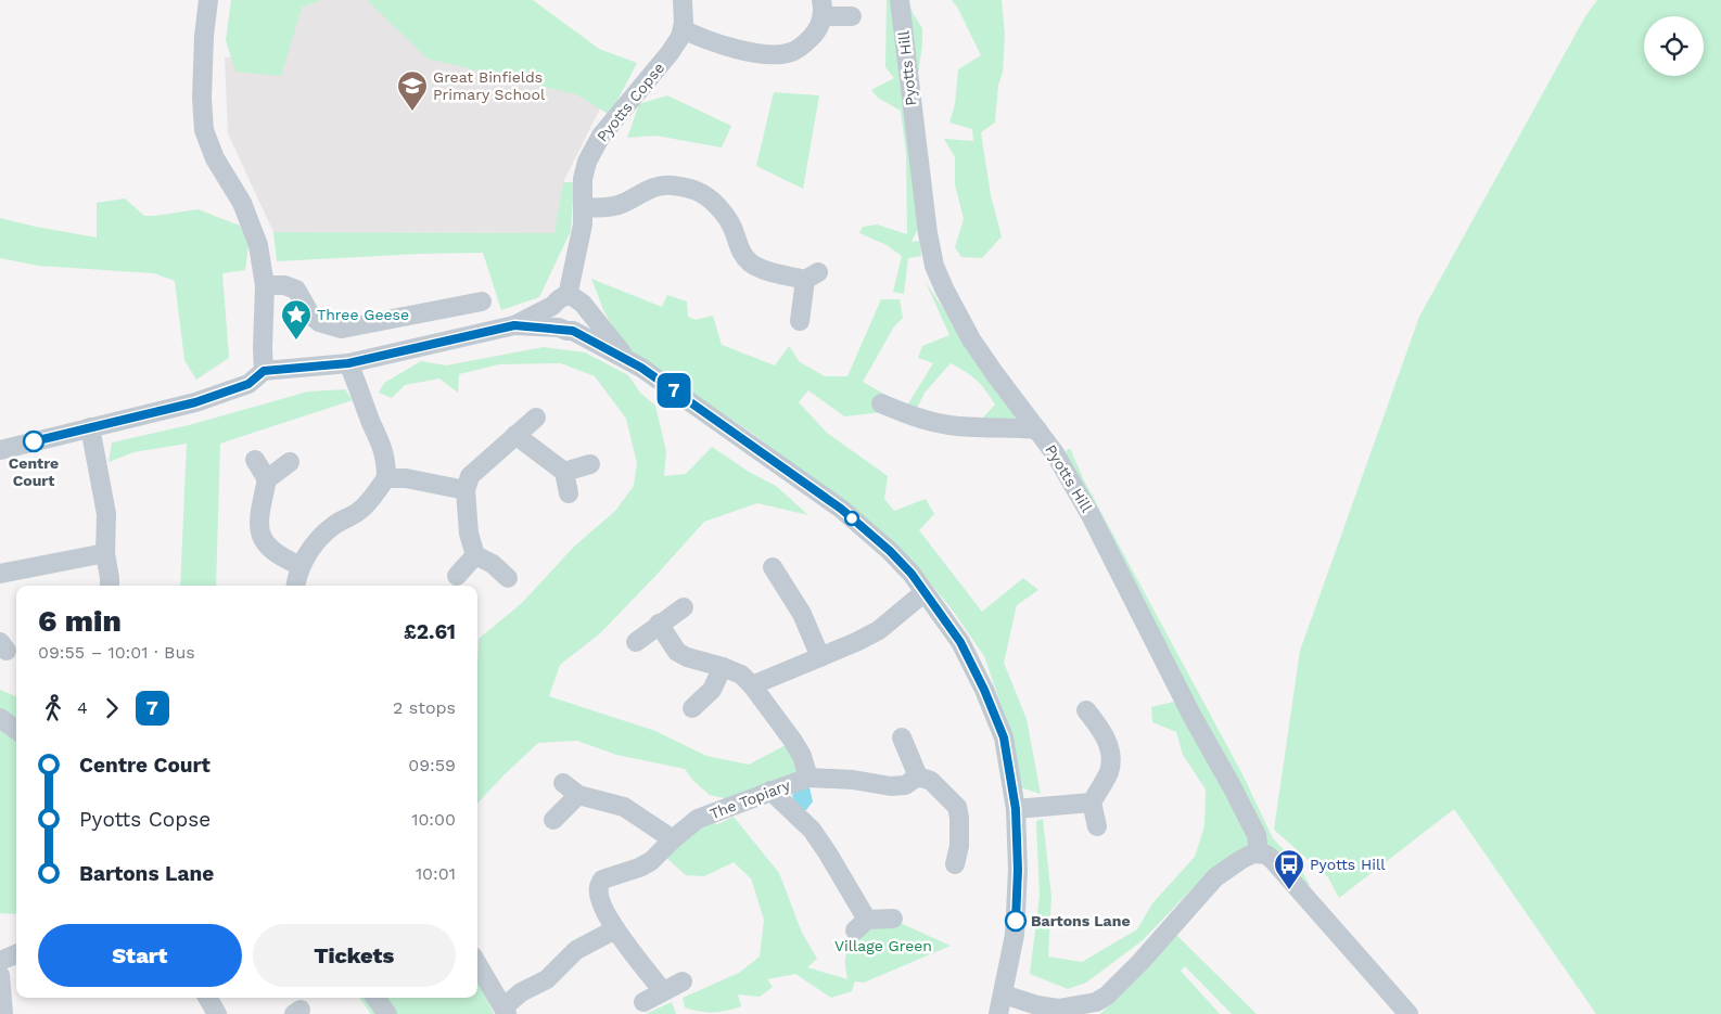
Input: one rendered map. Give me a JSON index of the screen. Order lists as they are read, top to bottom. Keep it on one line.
{"streets":{"street":["Pyotts Hill","Pyotts Copse","The Topiary"]},"parks":["Village Green"],"places":{"school or university":["Great Binfields Primary School"],"place":["Three Geese"],"other":["Centre Court","Bartons Lane"],"bus stop":["Pyotts Hill"]},"lines":["bus line 7"],"page":{"on_map":"7","heading":["6 min","09:55 – 10:01 · Bus","£2.61"],"legs":["4","7","2 stops"],"list":[{"name":"Centre Court","value":"09:59"},{"name":"Pyotts Copse","value":"10:00"},{"name":"Bartons Lane","value":"10:01"}],"buttons":["Start","Tickets"]}}
